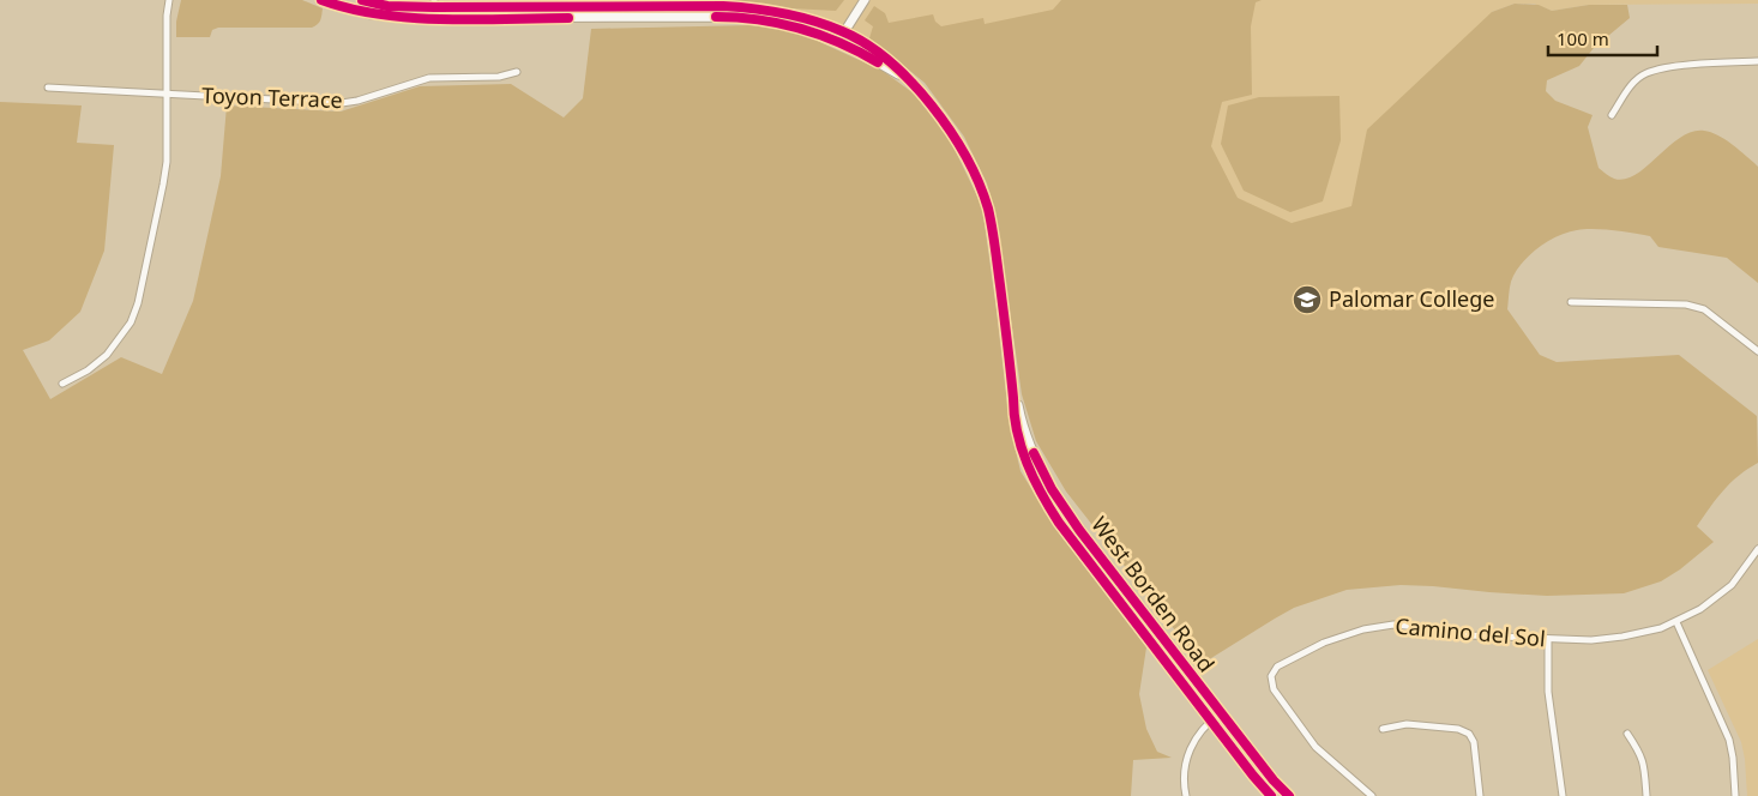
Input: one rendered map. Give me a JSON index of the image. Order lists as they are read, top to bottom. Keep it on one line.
{"streets":{"main road":["West Borden Road"],"street":["Toyon Terrace","Camino del Sol"]},"places":{"school or university":["Palomar College"]},"scale_bar":"100 m"}
